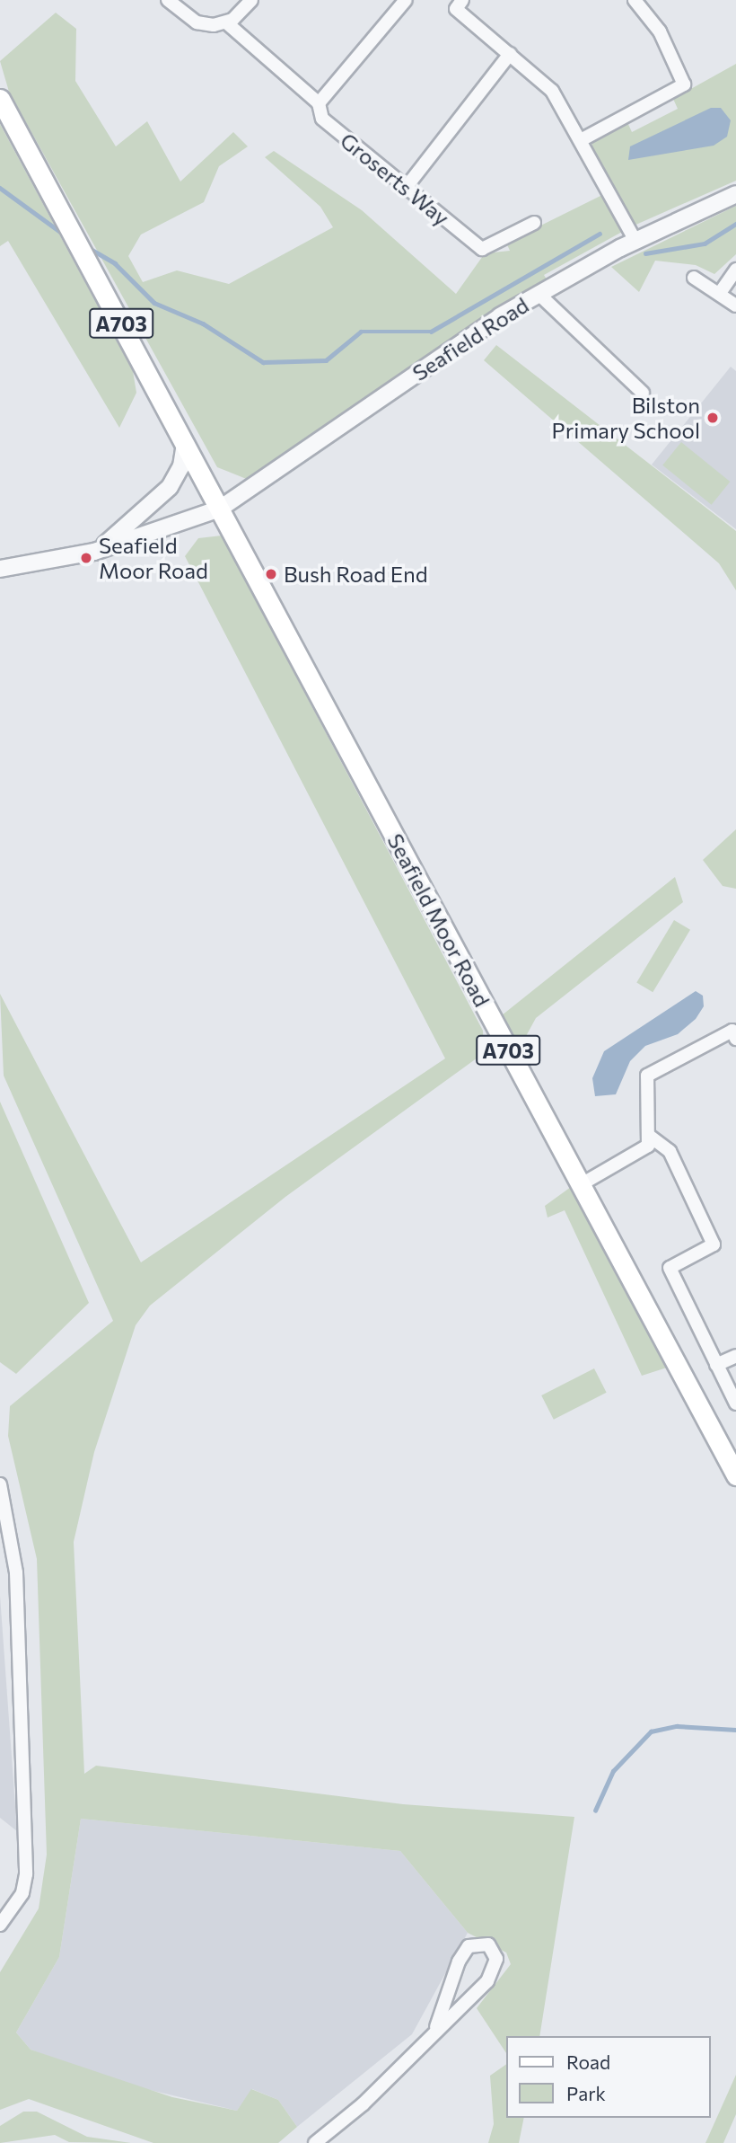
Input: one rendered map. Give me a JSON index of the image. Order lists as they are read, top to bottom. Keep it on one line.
{"streets":{"main road":["A703","Seafield Moor Road"],"street":["Groserts Way","Seafield Road"]},"crossings":[["Seafield Road","Seafield Moor Road"]],"places":["Bilston Primary School","Seafield Moor Road","Bush Road End"],"legend":["Road","Park"]}
